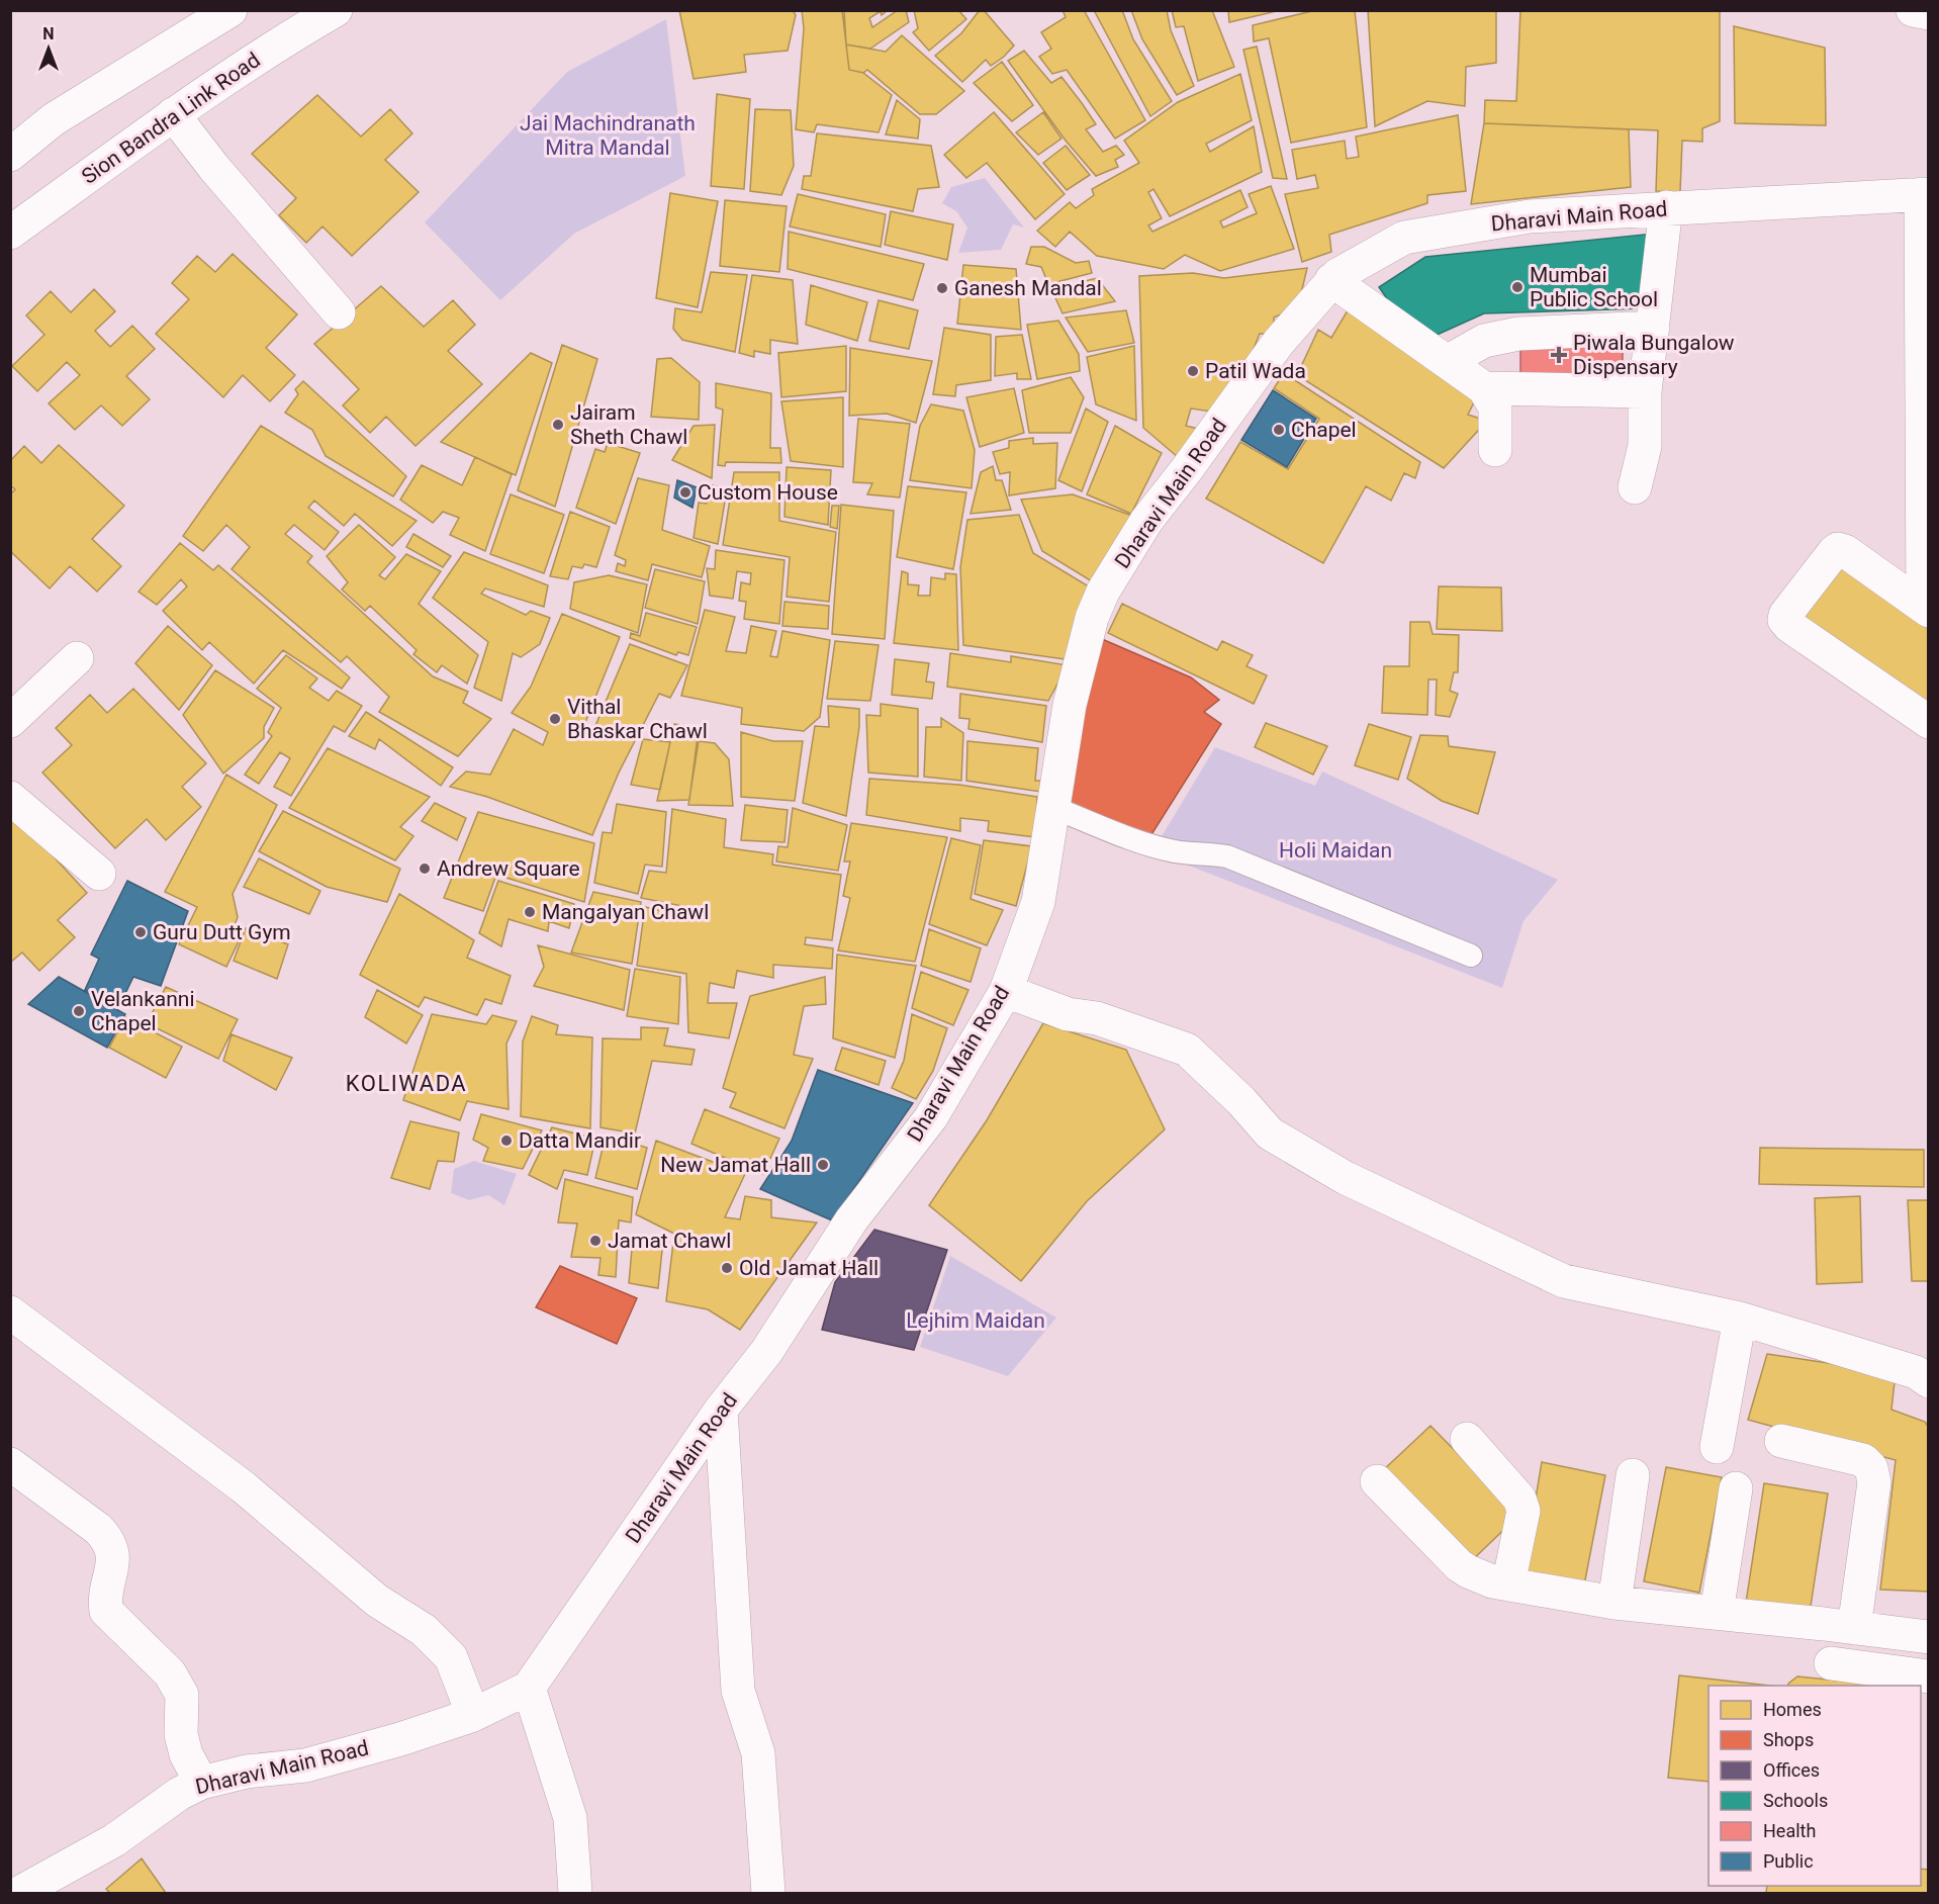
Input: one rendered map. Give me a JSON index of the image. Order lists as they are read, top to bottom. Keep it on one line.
{"streets":{"street":["Sion Bandra Link Road","Dharavi Main Road"]},"districts":["KOLIWADA"],"parks":["Jai Machindranath Mitra Mandal","Holi Maidan","Lejhim Maidan"],"places":{"other":["Mumbai Public School","Ganesh Mandal","Patil Wada","Jairam Sheth Chawl","Chapel","Custom House","Vithal Bhaskar Chawl","Andrew Square","Mangalyan Chawl","Guru Dutt Gym","Velankanni Chapel","Datta Mandir","New Jamat Hall","Jamat Chawl","Old Jamat Hall"],"health":["Piwala Bungalow Dispensary"]},"legend":["Homes","Shops","Offices","Schools","Health","Public"],"north":"top"}
